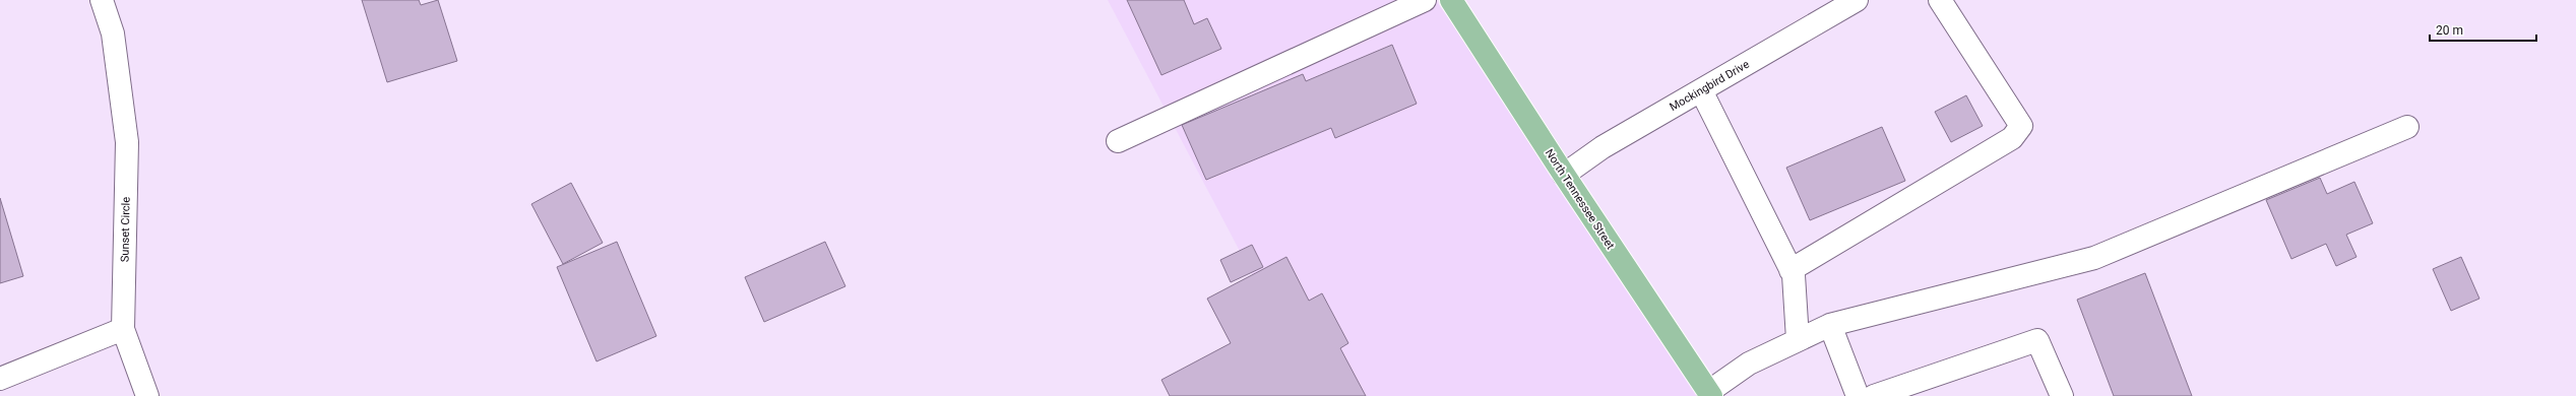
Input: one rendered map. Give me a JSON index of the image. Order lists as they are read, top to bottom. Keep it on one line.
{"streets":{"main road":["North Tennessee Street"],"street":["Mockingbird Drive","Sunset Circle"]},"crossings":[["Mockingbird Drive","North Tennessee Street"]],"scale_bar":"20 m"}
